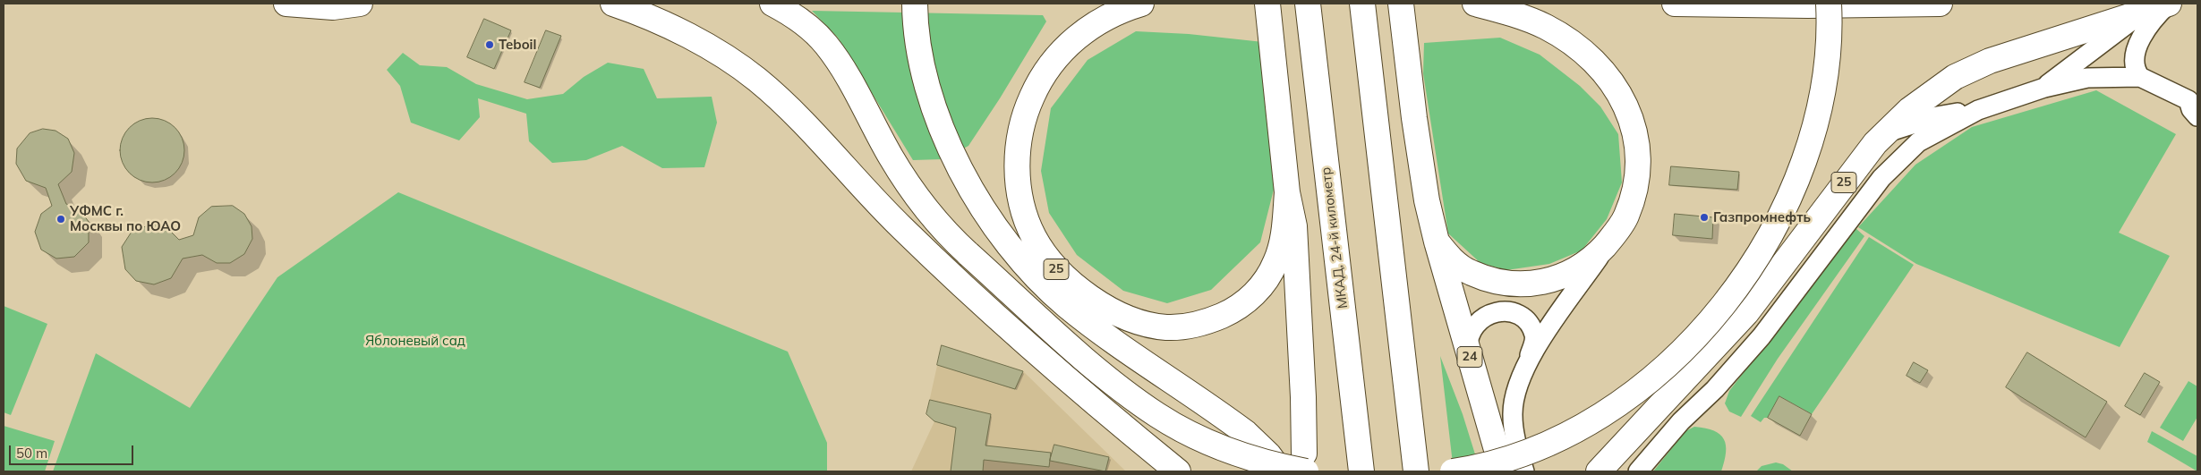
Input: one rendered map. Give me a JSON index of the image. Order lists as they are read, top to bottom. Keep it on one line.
{"streets":{"main road":["25","МКАД, 24-й километр","24"]},"parks":["Яблоневый сад"],"places":["Teboil","Газпромнефть","УФМС г. Москвы по ЮАО"],"scale_bar":"50 m"}
